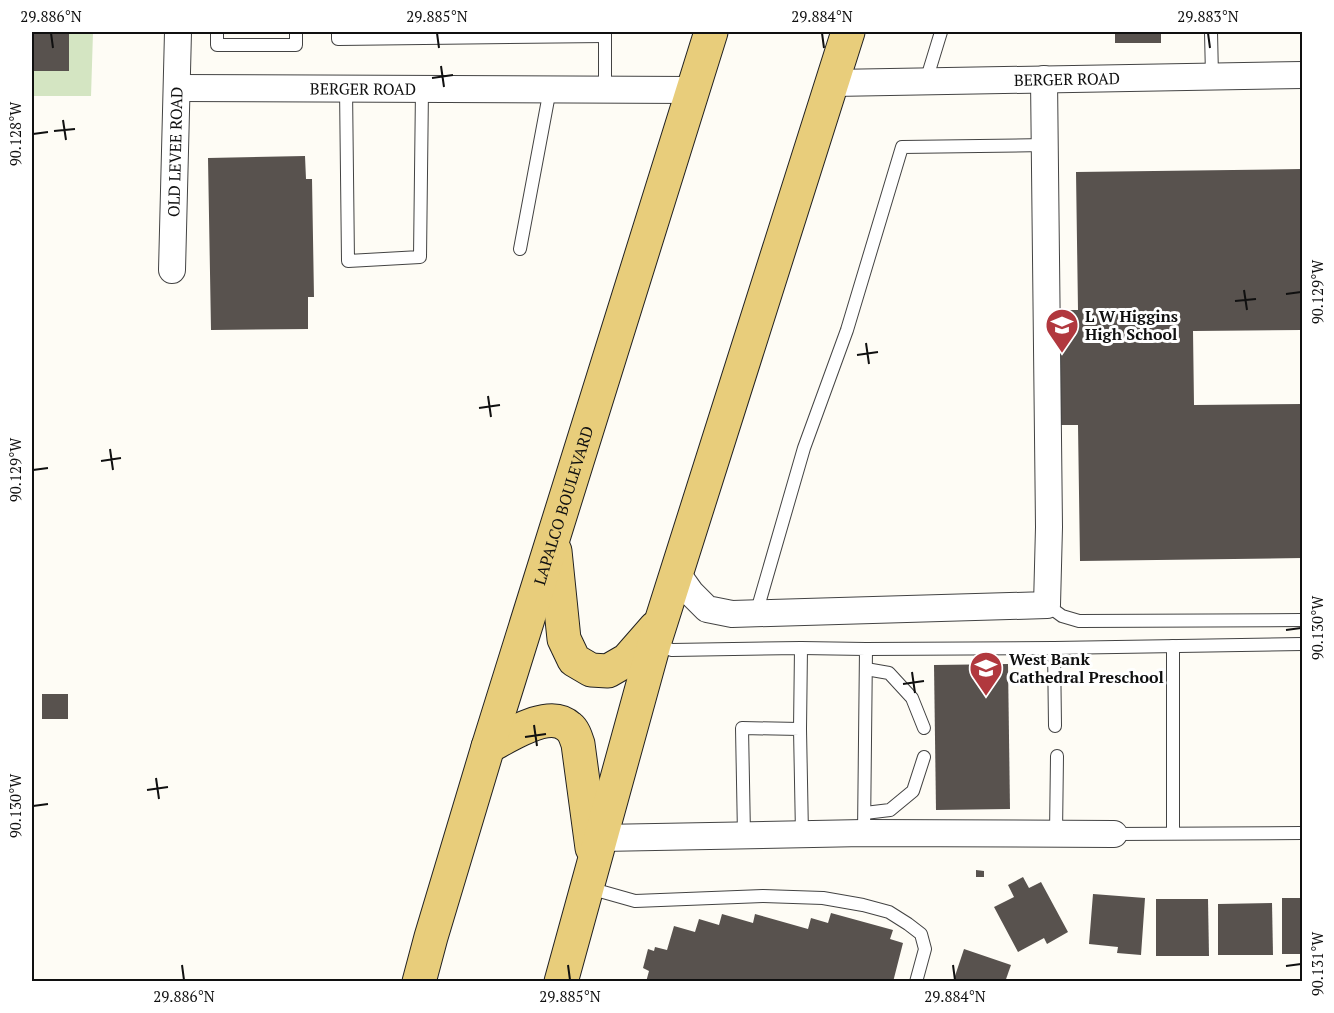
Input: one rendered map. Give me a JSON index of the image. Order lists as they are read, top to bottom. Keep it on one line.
{"streets":{"main road":["LAPALCO BOULEVARD"],"street":["BERGER ROAD","OLD LEVEE ROAD"]},"crossings":[["BERGER ROAD","OLD LEVEE ROAD"],["BERGER ROAD","LAPALCO BOULEVARD"]],"places":{"school or university":["L W Higgins High School","West Bank Cathedral Preschool"]},"coordinates":["29.886°N","29.885°N","29.884°N","29.883°N","90.128°W","90.129°W","90.130°W","90.131°W"]}
